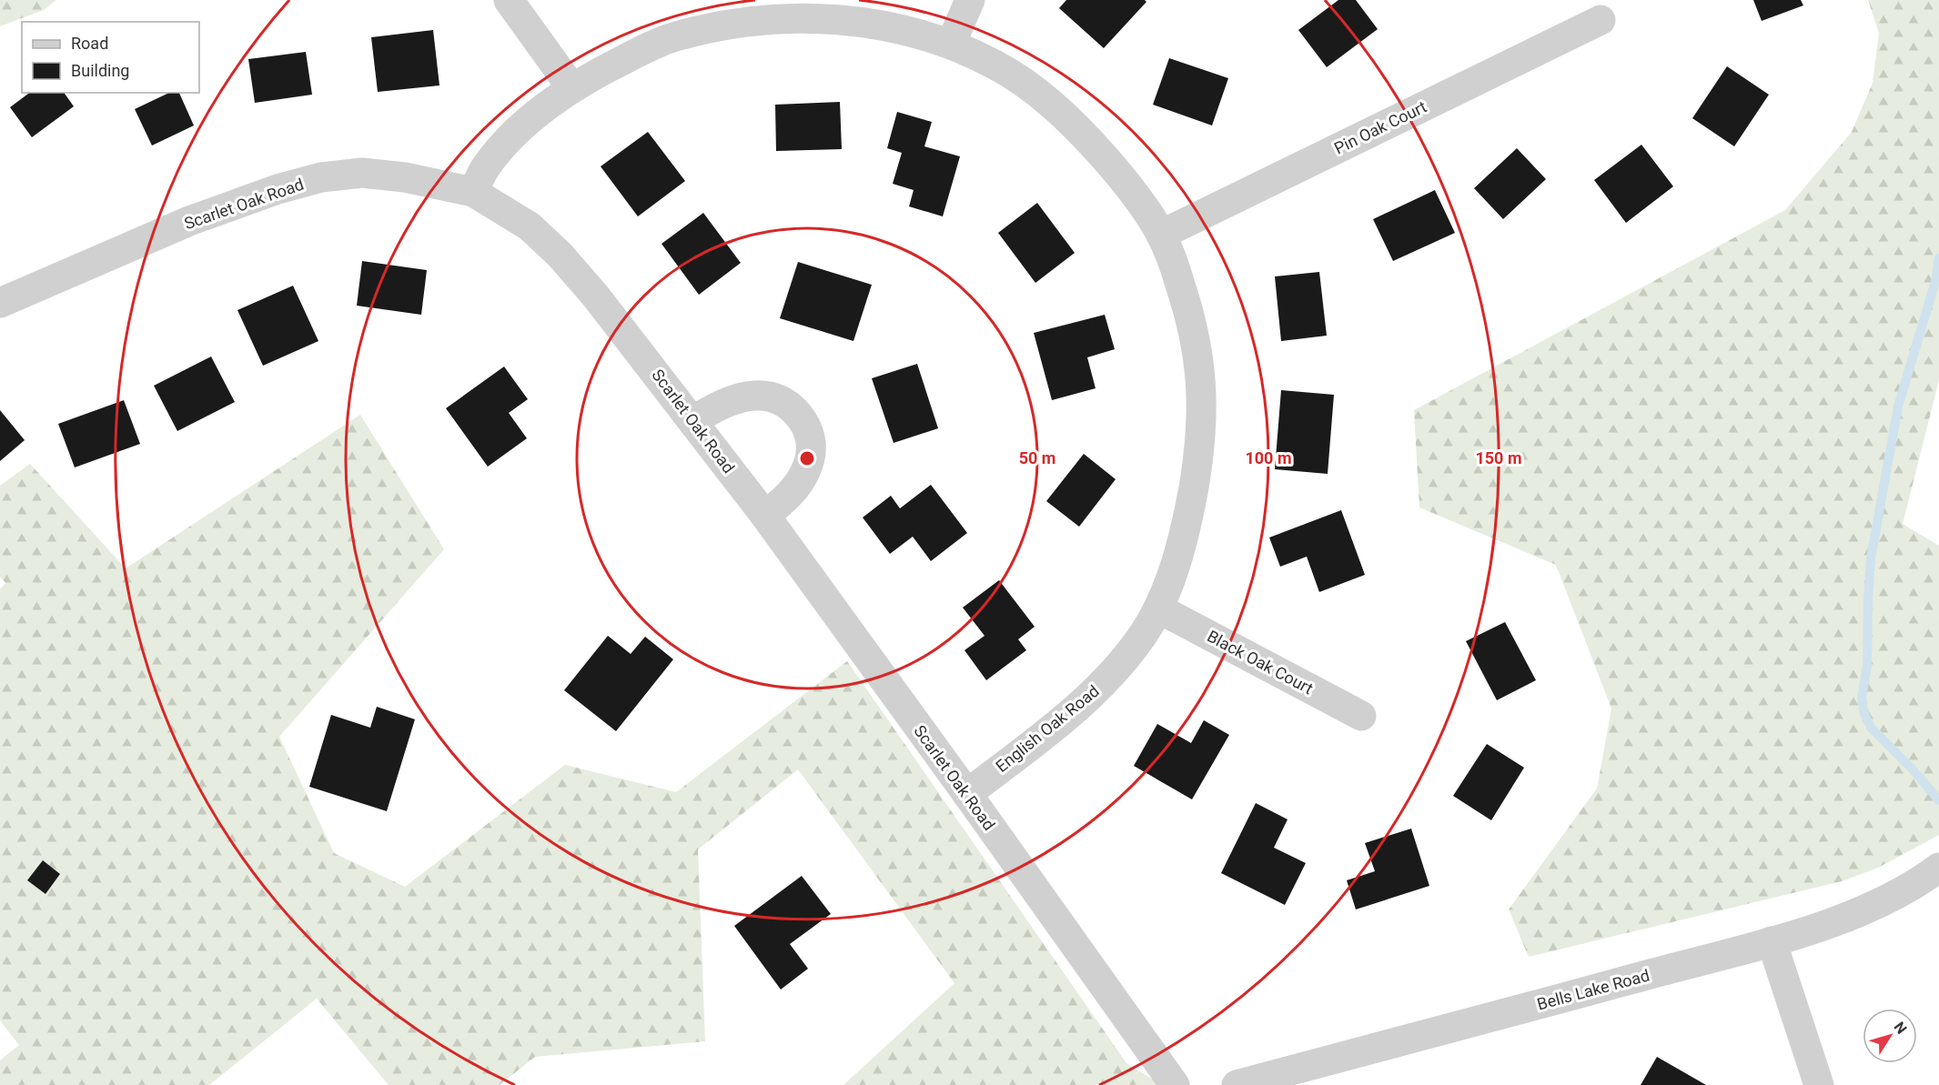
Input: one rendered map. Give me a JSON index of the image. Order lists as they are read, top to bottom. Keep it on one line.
{"streets":{"street":["Pin Oak Court","Scarlet Oak Road","Black Oak Court","English Oak Road","Bells Lake Road"]},"crossings":[["Pin Oak Court","English Oak Road"],["Scarlet Oak Road","English Oak Road"],["Black Oak Court","English Oak Road"]],"legend":["Road","Building"],"north":"top right","rings":["50 m","100 m","150 m"]}
